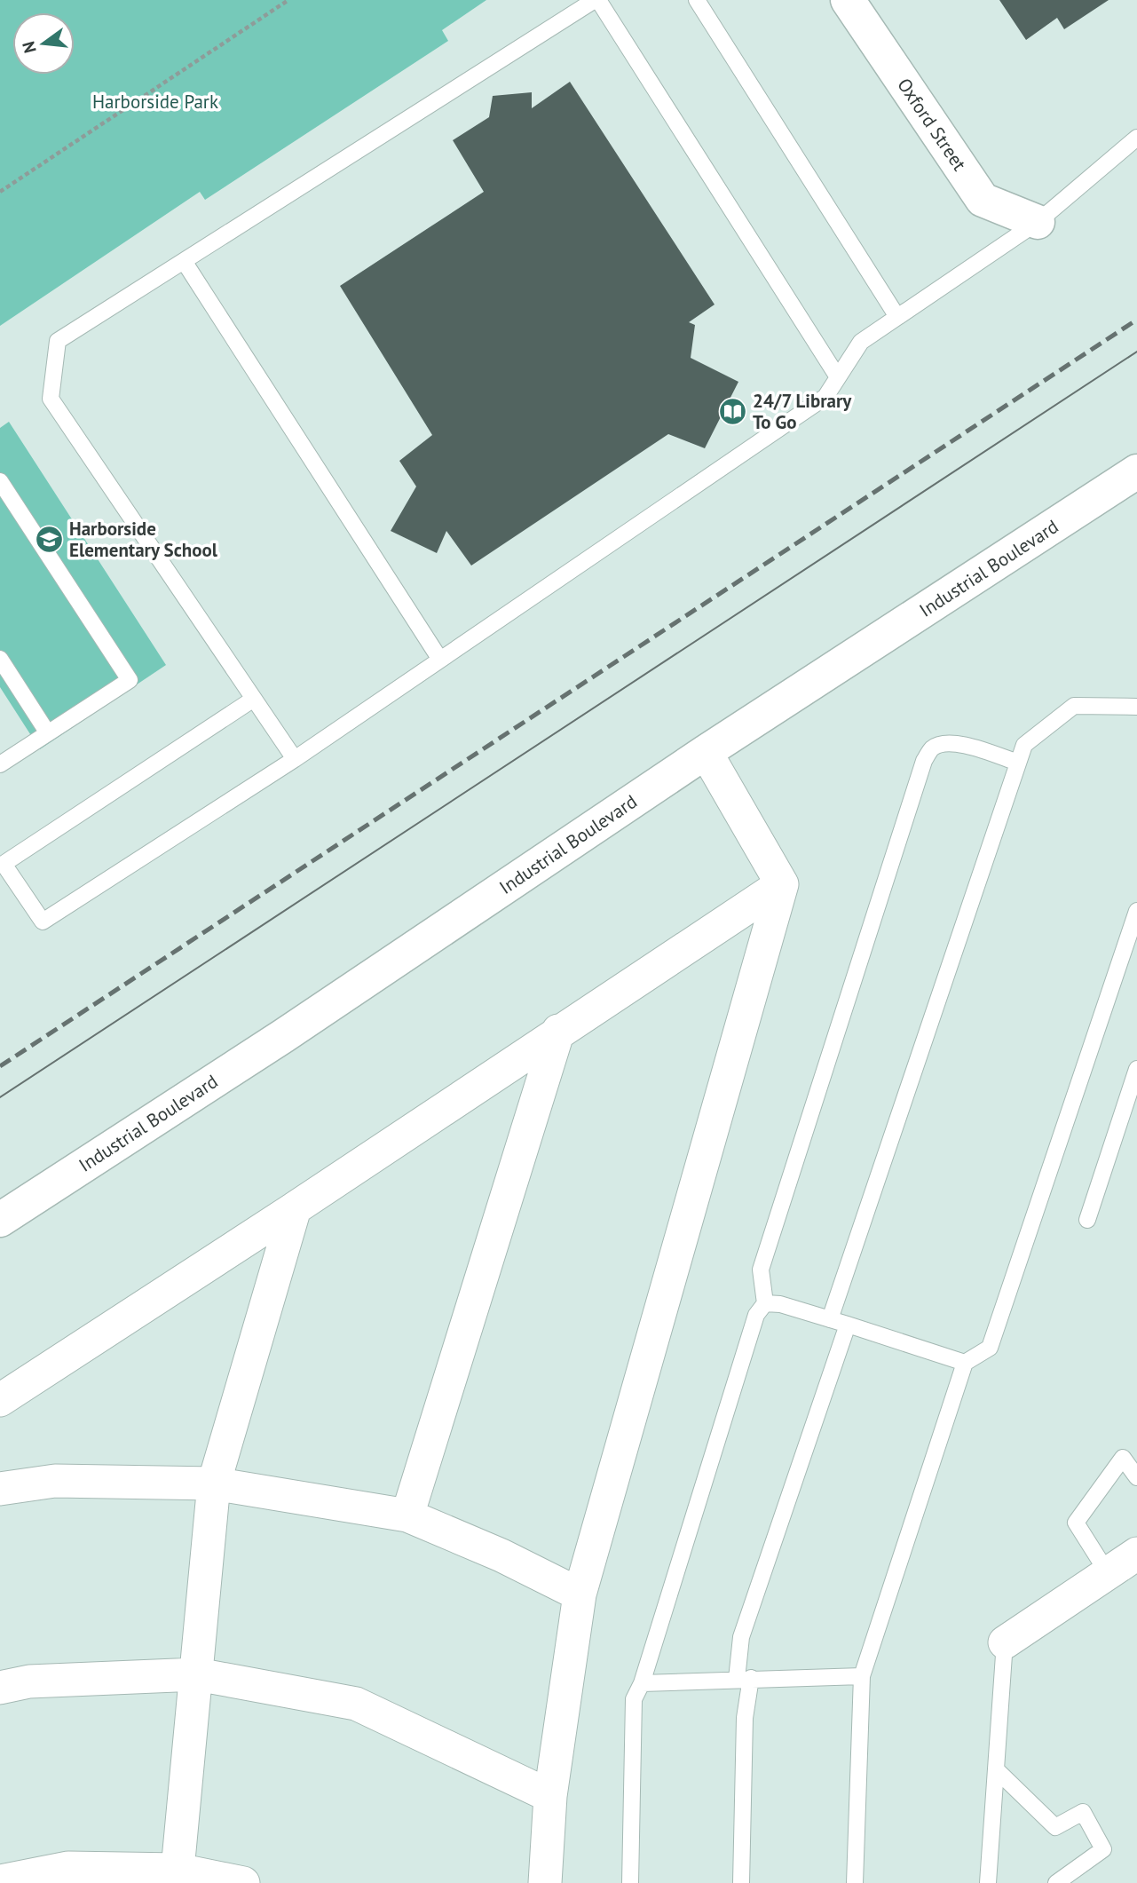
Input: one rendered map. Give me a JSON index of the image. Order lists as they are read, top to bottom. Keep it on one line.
{"streets":{"main road":["Oxford Street","Industrial Boulevard"]},"parks":["Harborside Park"],"places":{"library":["24/7 Library To Go"],"school or university":["Harborside Elementary School"]},"north":"left"}
